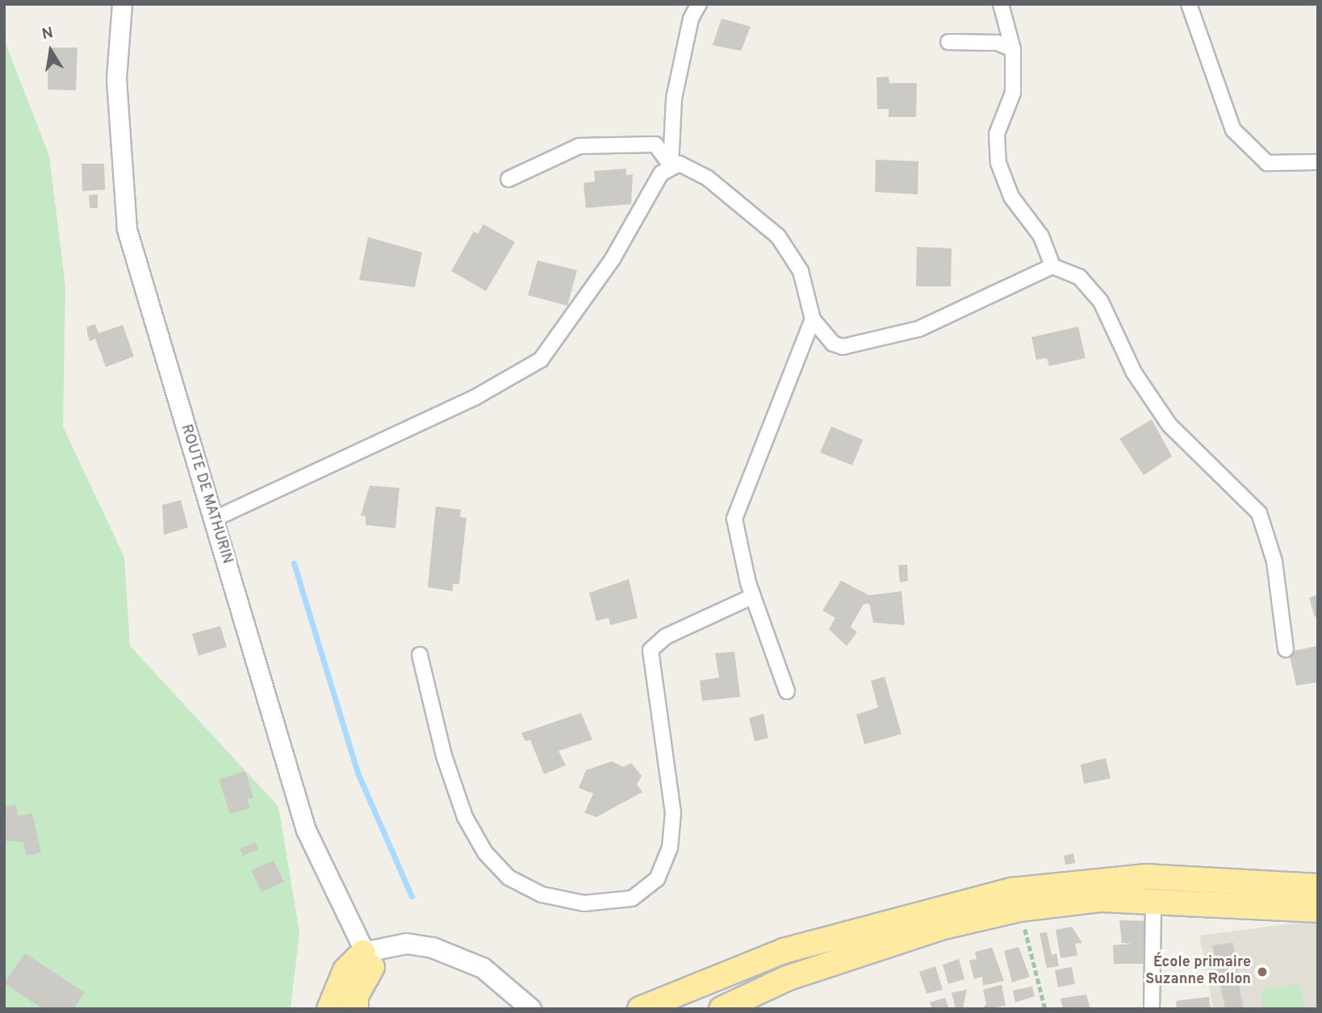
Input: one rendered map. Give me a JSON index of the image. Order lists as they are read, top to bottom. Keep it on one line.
{"streets":{"street":["ROUTE DE MATHURIN"]},"places":["École primaire Suzanne Rollon"],"north":"top"}
